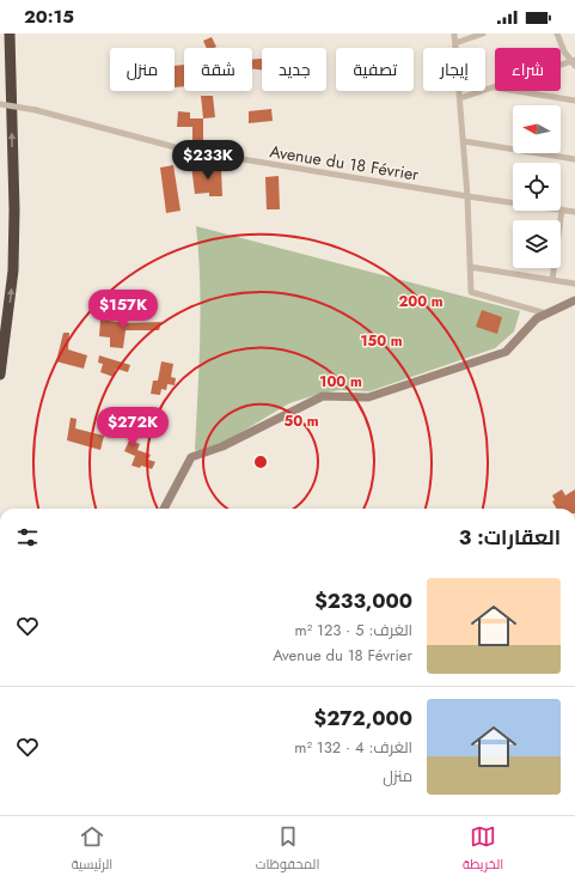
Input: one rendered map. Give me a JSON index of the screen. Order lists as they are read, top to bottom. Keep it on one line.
{"streets":{"street":["Avenue du 18 Février"]},"north":"left","page":{"status":"20:15","chip":["شراء","إيجار","تصفية","جديد","شقة","منزل"],"price":["$233K","$157K","$272K"],"heading":"العقارات: 3","list":[{"name":"$233,000","note":"الغرف: 5 · 123 m² · Avenue du 18 Février"},{"name":"$272,000","note":"الغرف: 4 · 132 m² · منزل"}],"tabs":["الخريطة","المحفوظات","الرئيسية"]},"rings":["200 m","150 m","100 m","50 m"]}
